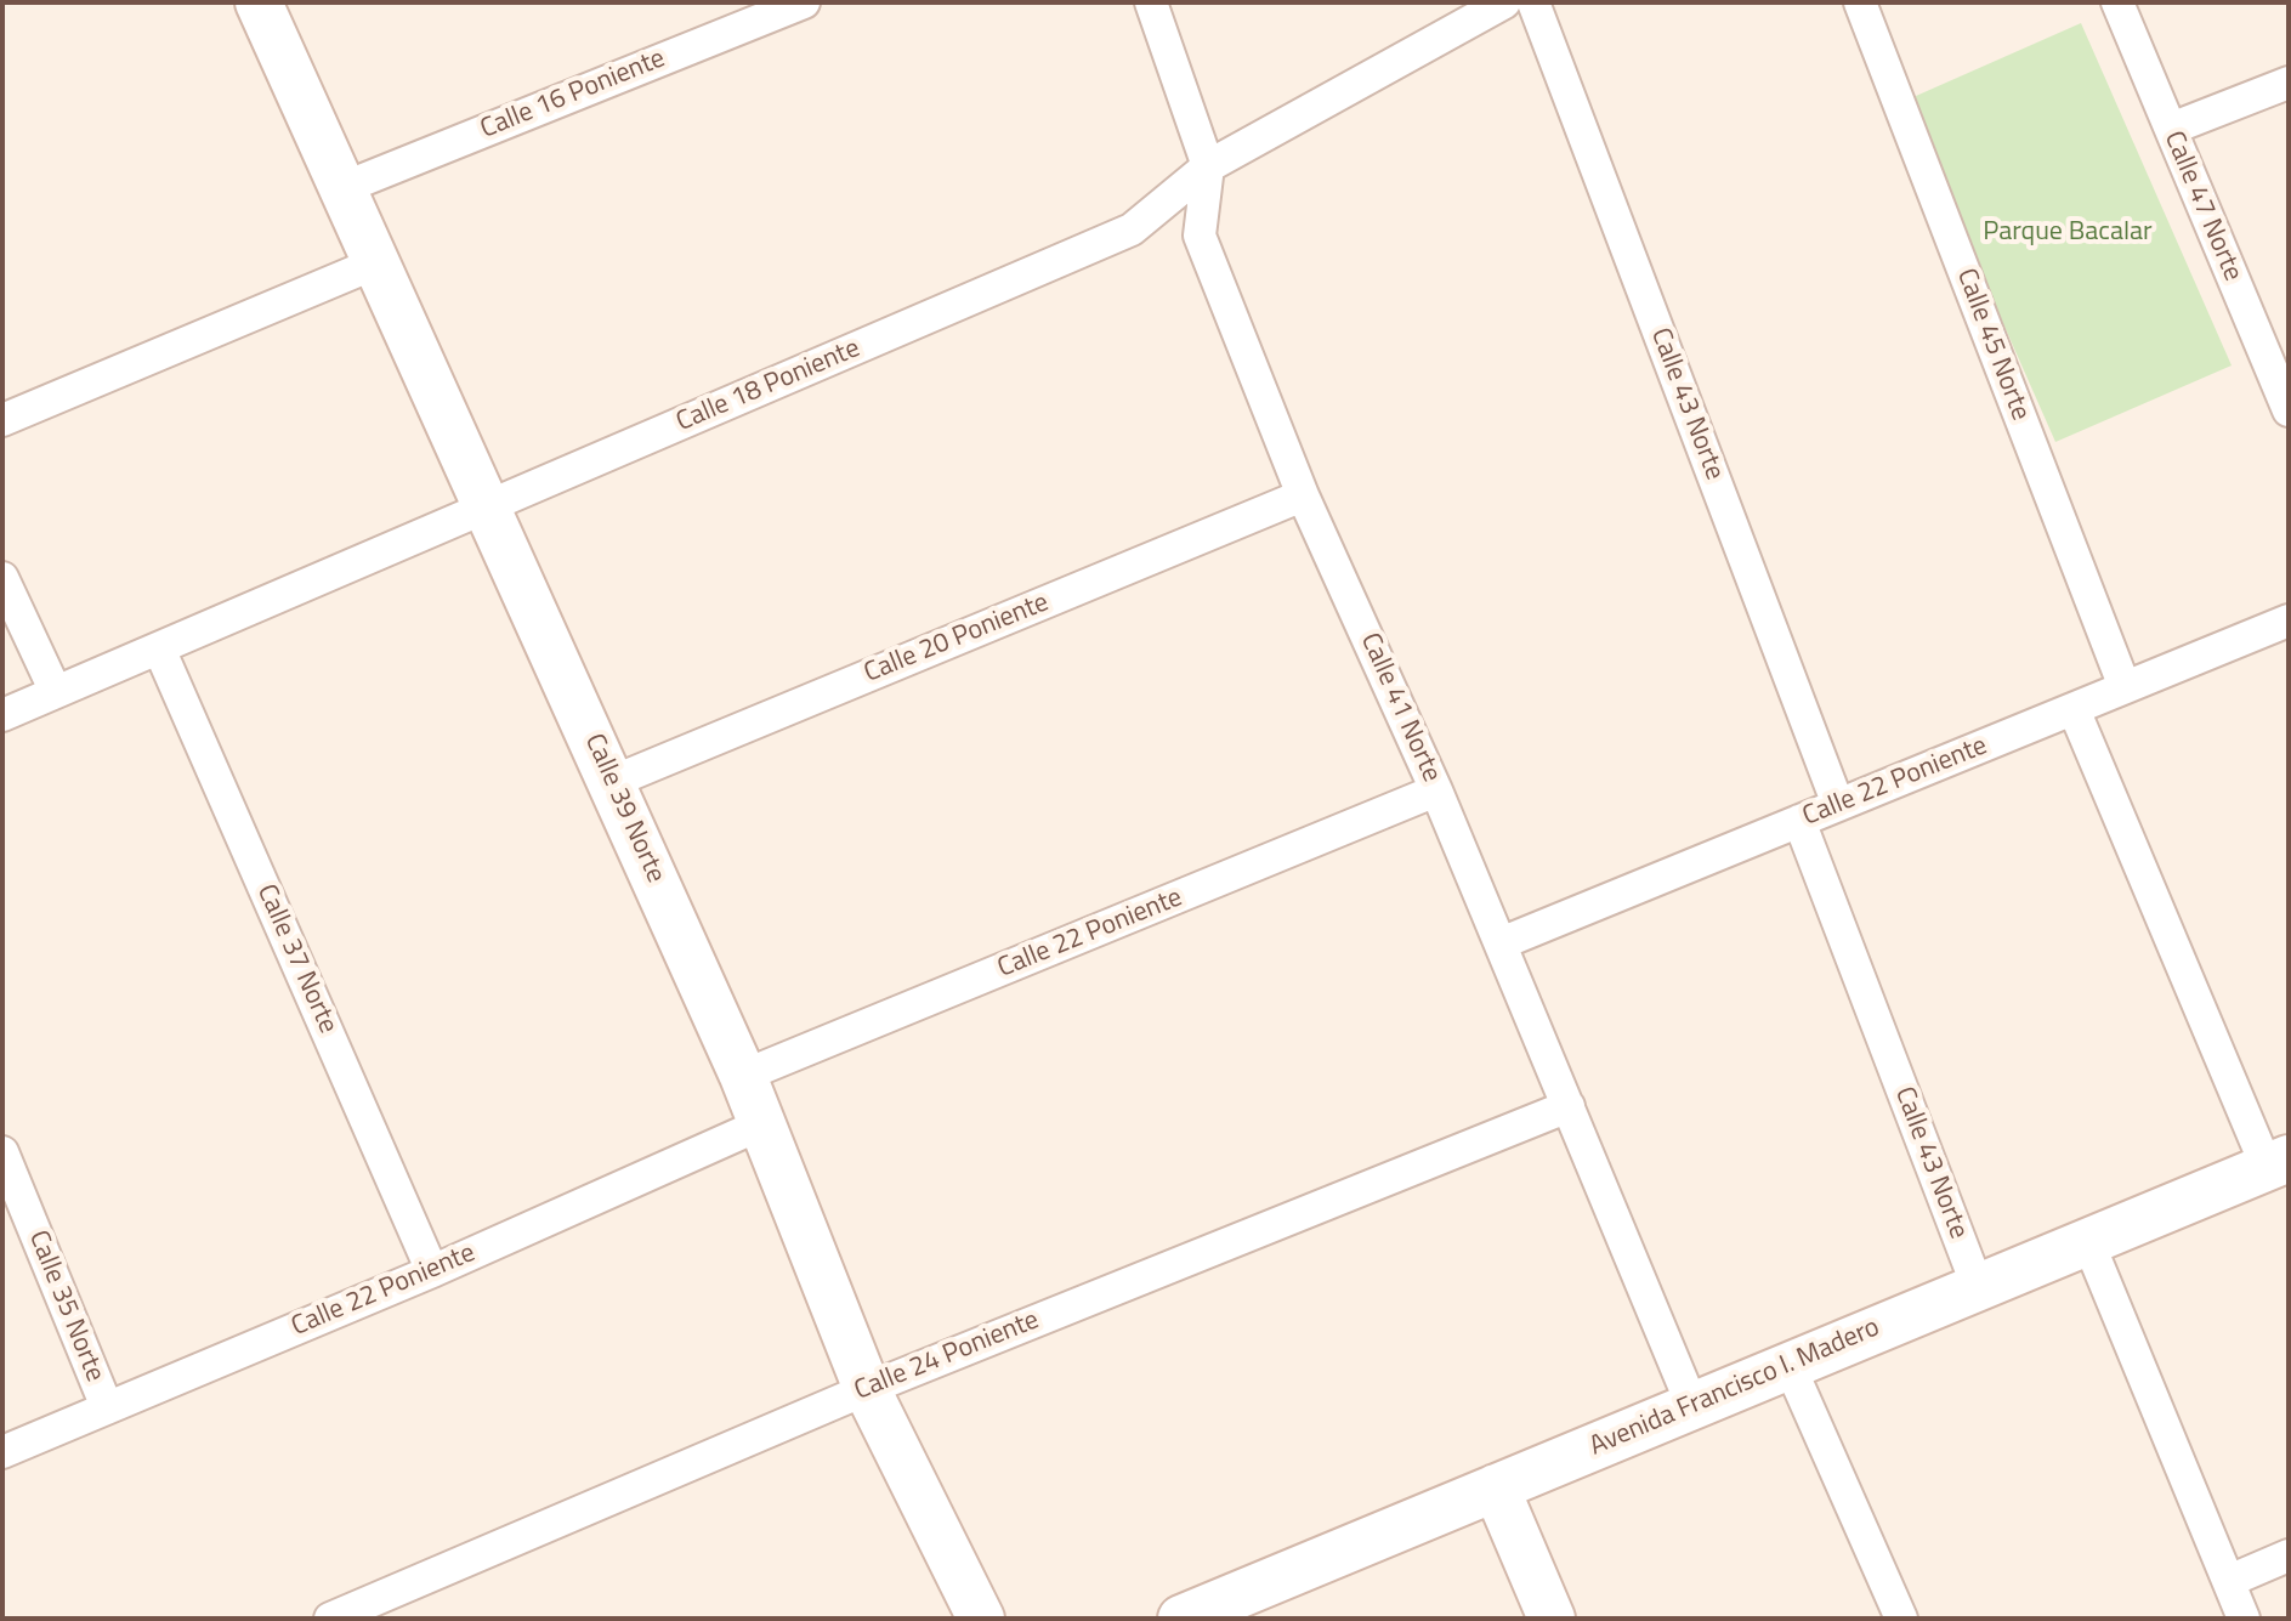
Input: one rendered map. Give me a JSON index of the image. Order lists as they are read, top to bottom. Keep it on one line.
{"streets":{"street":["Calle 16 Poniente","Calle 47 Norte","Calle 45 Norte","Calle 18 Poniente","Calle 43 Norte","Calle 20 Poniente","Calle 41 Norte","Calle 22 Poniente","Calle 39 Norte","Calle 37 Norte","Calle 35 Norte","Calle 24 Poniente","Avenida Francisco I. Madero"]},"crossings":[["Calle 16 Poniente","Calle 39 Norte"],["Calle 45 Norte","Calle 22 Poniente"],["Calle 18 Poniente","Calle 41 Norte"],["Calle 18 Poniente","Calle 39 Norte"],["Calle 18 Poniente","Calle 37 Norte"],["Calle 43 Norte","Calle 22 Poniente"],["Calle 43 Norte","Avenida Francisco I. Madero"],["Calle 20 Poniente","Calle 41 Norte"],["Calle 20 Poniente","Calle 39 Norte"],["Calle 41 Norte","Calle 22 Poniente"],["Calle 41 Norte","Calle 24 Poniente"],["Calle 41 Norte","Avenida Francisco I. Madero"],["Calle 22 Poniente","Calle 39 Norte"],["Calle 22 Poniente","Calle 37 Norte"],["Calle 22 Poniente","Calle 35 Norte"],["Calle 39 Norte","Calle 24 Poniente"]],"parks":["Parque Bacalar"]}
